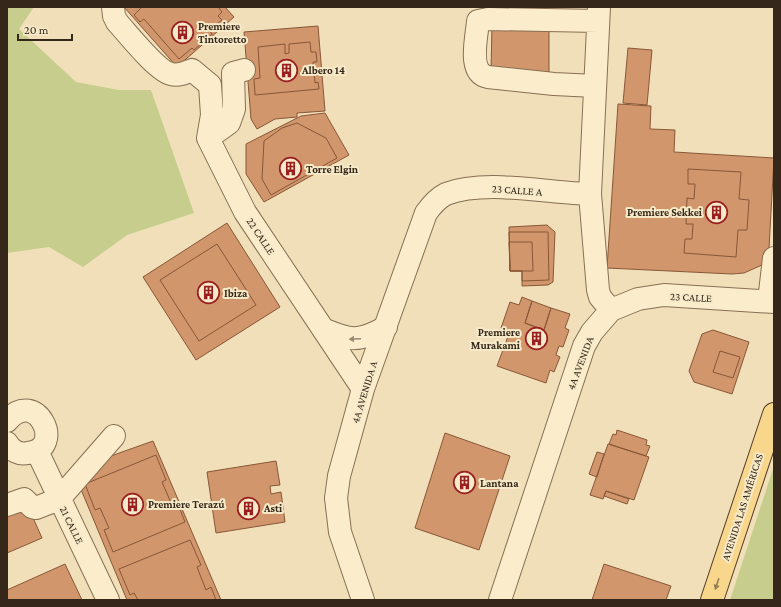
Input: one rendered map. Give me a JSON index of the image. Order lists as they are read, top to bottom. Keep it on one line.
{"streets":{"main road":["AVENIDA LAS AMÉRICAS"],"street":["23 CALLE A","22 CALLE","23 CALLE","4A AVENIDA","4A AVENIDA A","21 CALLE"]},"crossings":[["23 CALLE A","4A AVENIDA A"],["22 CALLE","4A AVENIDA A"],["23 CALLE","4A AVENIDA"]],"one_way":["AVENIDA LAS AMÉRICAS"],"places":{"building":["Premiere Tintoretto","Albero 14","Torre Elgin","Premiere Sekkei","Ibiza","Premiere Murakami","Lantana","Premiere Terazú","Asti"]},"scale_bar":"20 m"}
